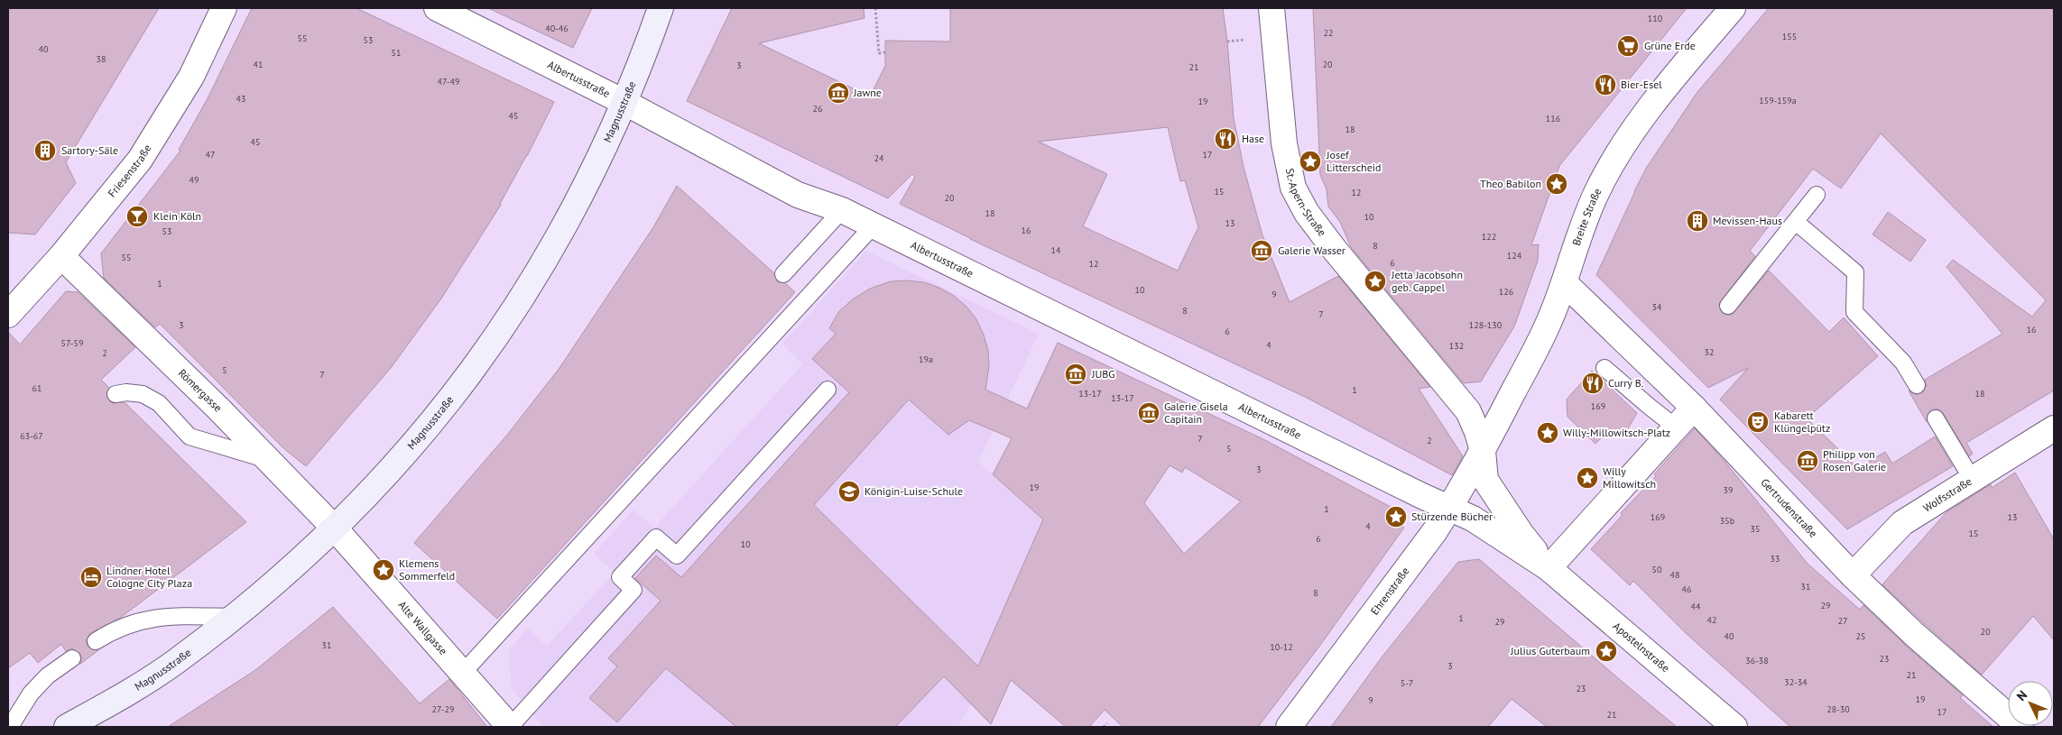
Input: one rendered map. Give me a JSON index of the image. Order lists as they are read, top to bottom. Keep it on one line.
{"streets":{"street":["Albertusstraße","Magnusstraße","Friesenstraße","St.-Apern-Straße","Breite Straße","Römergasse","Wolfsstraße","Gertrudenstraße","Ehrenstraße","Alte Wallgasse","Apostelnstraße"]},"crossings":[["Albertusstraße","Magnusstraße"],["Albertusstraße","Ehrenstraße"],["Albertusstraße","Apostelnstraße"],["Magnusstraße","Römergasse"],["Magnusstraße","Alte Wallgasse"],["Friesenstraße","Römergasse"],["St.-Apern-Straße","Breite Straße"],["St.-Apern-Straße","Ehrenstraße"],["St.-Apern-Straße","Apostelnstraße"],["Breite Straße","Gertrudenstraße"],["Breite Straße","Ehrenstraße"],["Breite Straße","Apostelnstraße"],["Römergasse","Alte Wallgasse"],["Wolfsstraße","Gertrudenstraße"],["Ehrenstraße","Apostelnstraße"]],"places":{"supermarket":["Grüne Erde"],"restaurant":["Bier-Esel","Hase","Curry B."],"museum":["Jawne","Galerie Wasser","JUBG","Galerie Gisela Capitain","Philipp von Rosen Galerie"],"building":["Sartory-Säle","Mevissen-Haus"],"place":["Josef Litterscheid","Theo Babilon","Jetta Jacobsohn geb. Cappel","Willy-Millowitsch-Platz","Willy Millowitsch","Stürzende Bücher","Klemens Sommerfeld","Julius Guterbaum"],"bar":["Klein Köln"],"theatre":["Kabarett Klüngelpütz"],"school or university":["Königin-Luise-Schule"],"hotel":["Lindner Hotel Cologne City Plaza"]},"house_numbers":["110","40-46","22","155","55","53","40","51","38","41","20","3","21","47-49","43","159-159a","19","26","45","116","18","45","47","17","24","49","15","12","20","18","10","13","16","53","122","8","14","124","55","6","12","1","10","126","9","34","8","7","3","128-130","16","6","57-59","4","132","32","2","19a","5","7","61","1","13-17","18","13-17","169","63-67","7","2","5","3","19","39","1","169","13","35b","4","35","15","6","10","33","50","48","31","46","8","29","44","1","42","27","29","20","40","25","31","10-12","23","36-38","3","21","32-34","5-7","23","19","9","27-29","28-30","17","21"],"north":"top left"}
